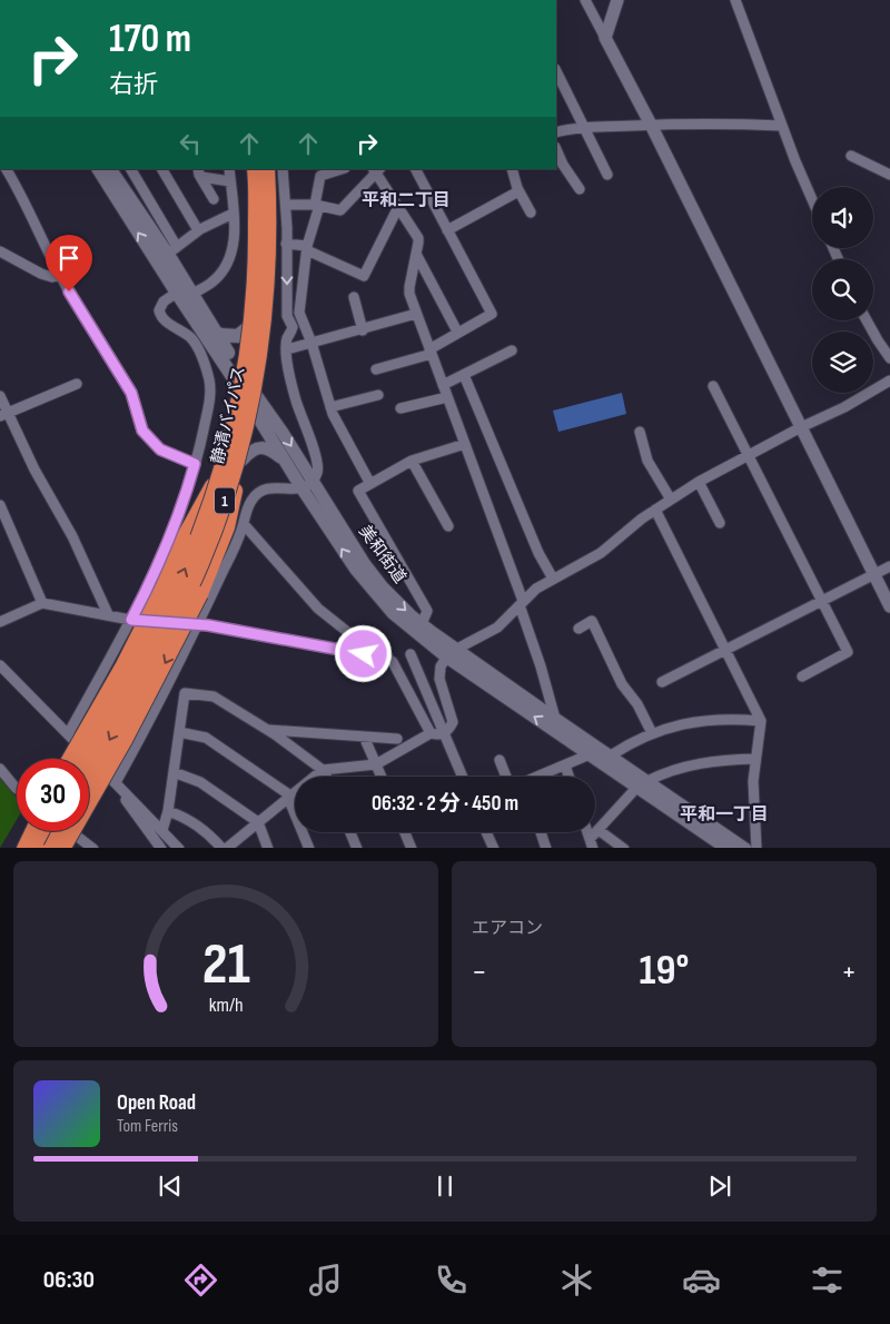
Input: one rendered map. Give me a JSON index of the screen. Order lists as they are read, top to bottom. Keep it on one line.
{"streets":{"highway":["静清バイパス","1"],"main road":["美和街道"]},"districts":["平和二丁目","平和一丁目"],"page":{"turn":["170 m","右折"],"limit":"30","trip":"06:32 · 2 分 · 450 m","tile":"エアコン","heat":["−","19°","+"],"song":["Open Road","Tom Ferris"],"tabs":"06:30","gauge":["21","km/h"]}}
